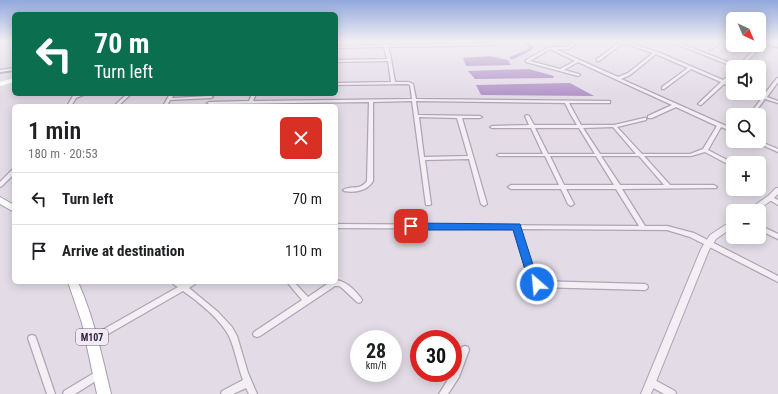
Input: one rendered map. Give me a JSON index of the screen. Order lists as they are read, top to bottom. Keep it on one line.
{"streets":{"main road":["M107"]},"north":"bottom right","page":{"map_buttons":["+","−"],"turn":["70 m","Turn left"],"heading":["1 min","180 m · 20:53"],"list":[{"name":"Turn left","value":"70 m"},{"name":"Arrive at destination","value":"110 m"}],"speed":"28 km/h","limit":"30"}}
